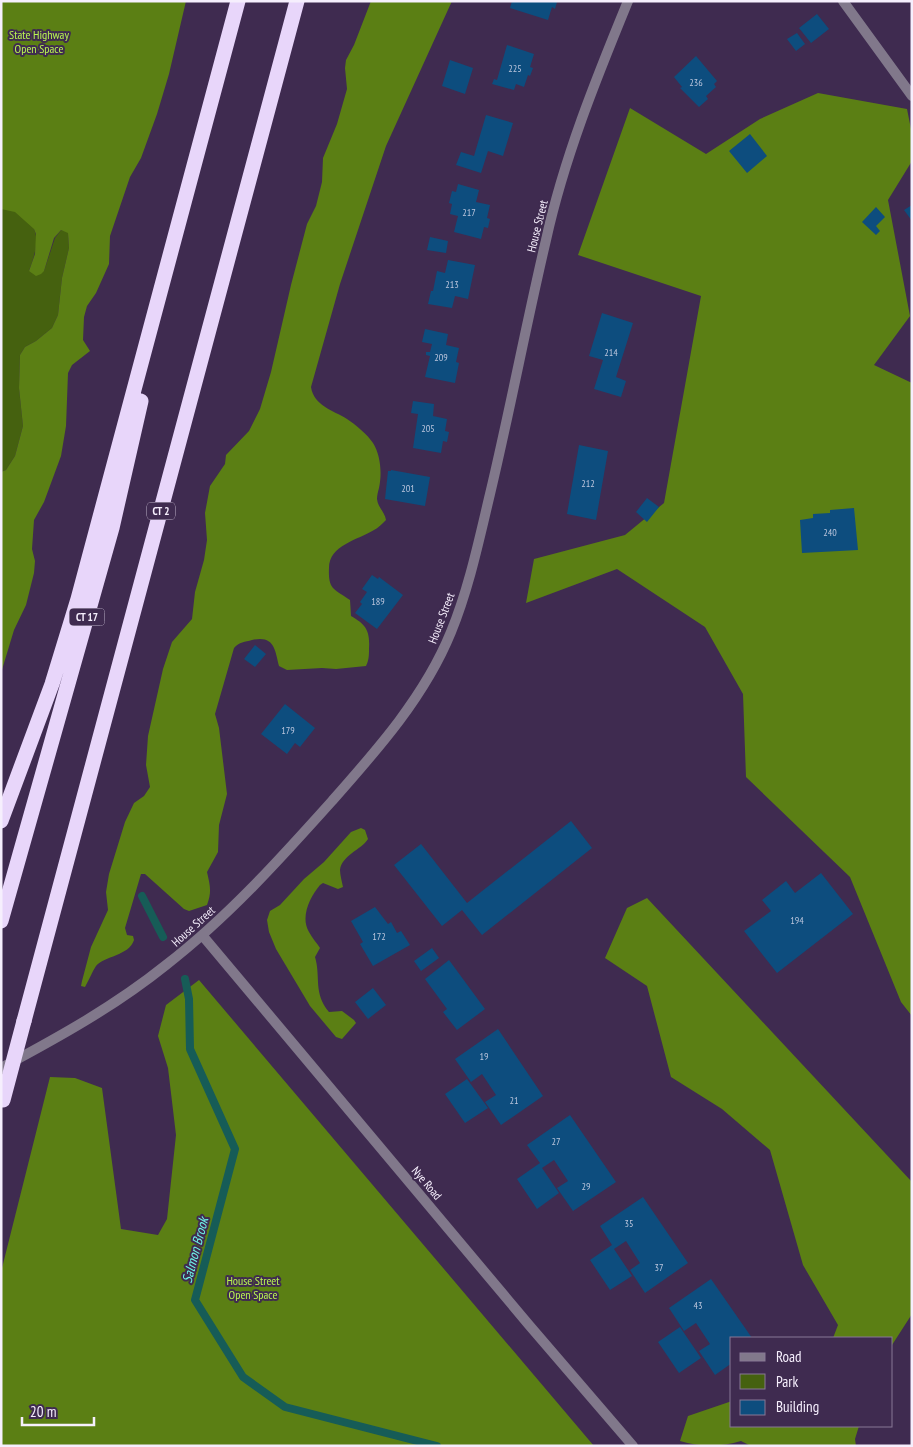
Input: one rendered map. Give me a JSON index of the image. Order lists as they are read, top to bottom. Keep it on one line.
{"streets":{"highway":["CT 2","CT 17"],"street":["House Street","Nye Road"]},"crossings":[["House Street","Nye Road"]],"water":["Salmon Brook"],"parks":["State Highway Open Space","House Street Open Space"],"house_numbers":["225","236","217","213","214","209","205","212","201","240","189","179","194","172","19","21","27","29","35","37","43"],"legend":["Road","Park","Building"],"scale_bar":"20 m"}
